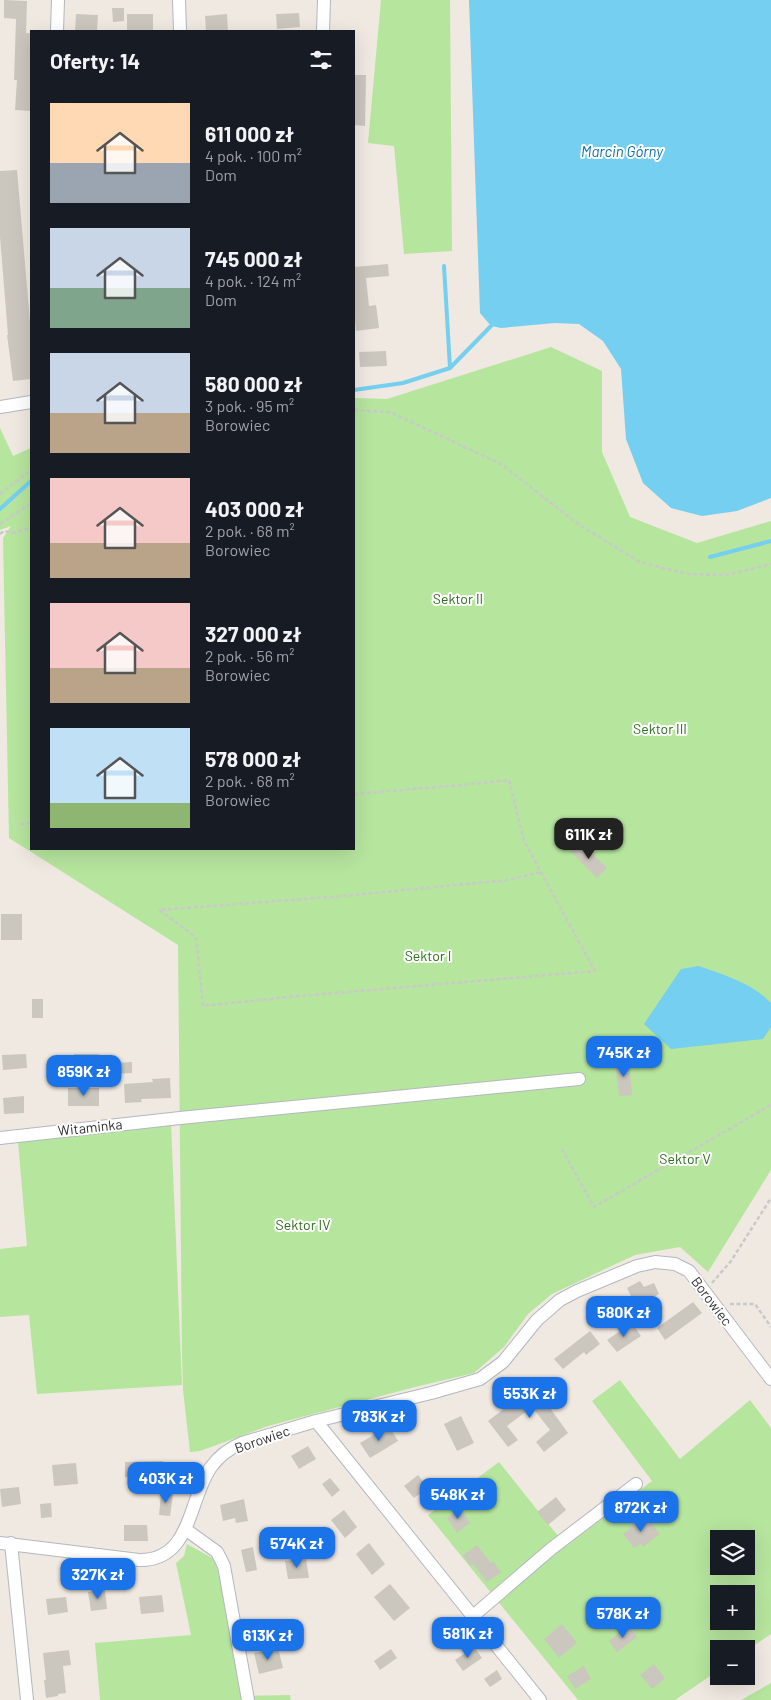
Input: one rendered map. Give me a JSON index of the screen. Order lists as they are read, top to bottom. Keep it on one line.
{"streets":{"street":["Witaminka","Borowiec"]},"water":["Marcin Górny"],"parks":["Sektor II","Sektor III","Sektor I","Sektor V","Sektor IV"],"page":{"heading":"Oferty: 14","list":[{"name":"611 000 zł","note":"4 pok. · 100 m² · Dom"},{"name":"745 000 zł","note":"4 pok. · 124 m² · Dom"},{"name":"580 000 zł","note":"3 pok. · 95 m² · Borowiec"},{"name":"403 000 zł","note":"2 pok. · 68 m² · Borowiec"},{"name":"327 000 zł","note":"2 pok. · 56 m² · Borowiec"},{"name":"578 000 zł","note":"2 pok. · 68 m² · Borowiec"}],"price":["611K zł","745K zł","859K zł","580K zł","553K zł","783K zł","403K zł","548K zł","872K zł","574K zł","327K zł","578K zł","581K zł","613K zł"],"map_buttons":["+","−"]}}
